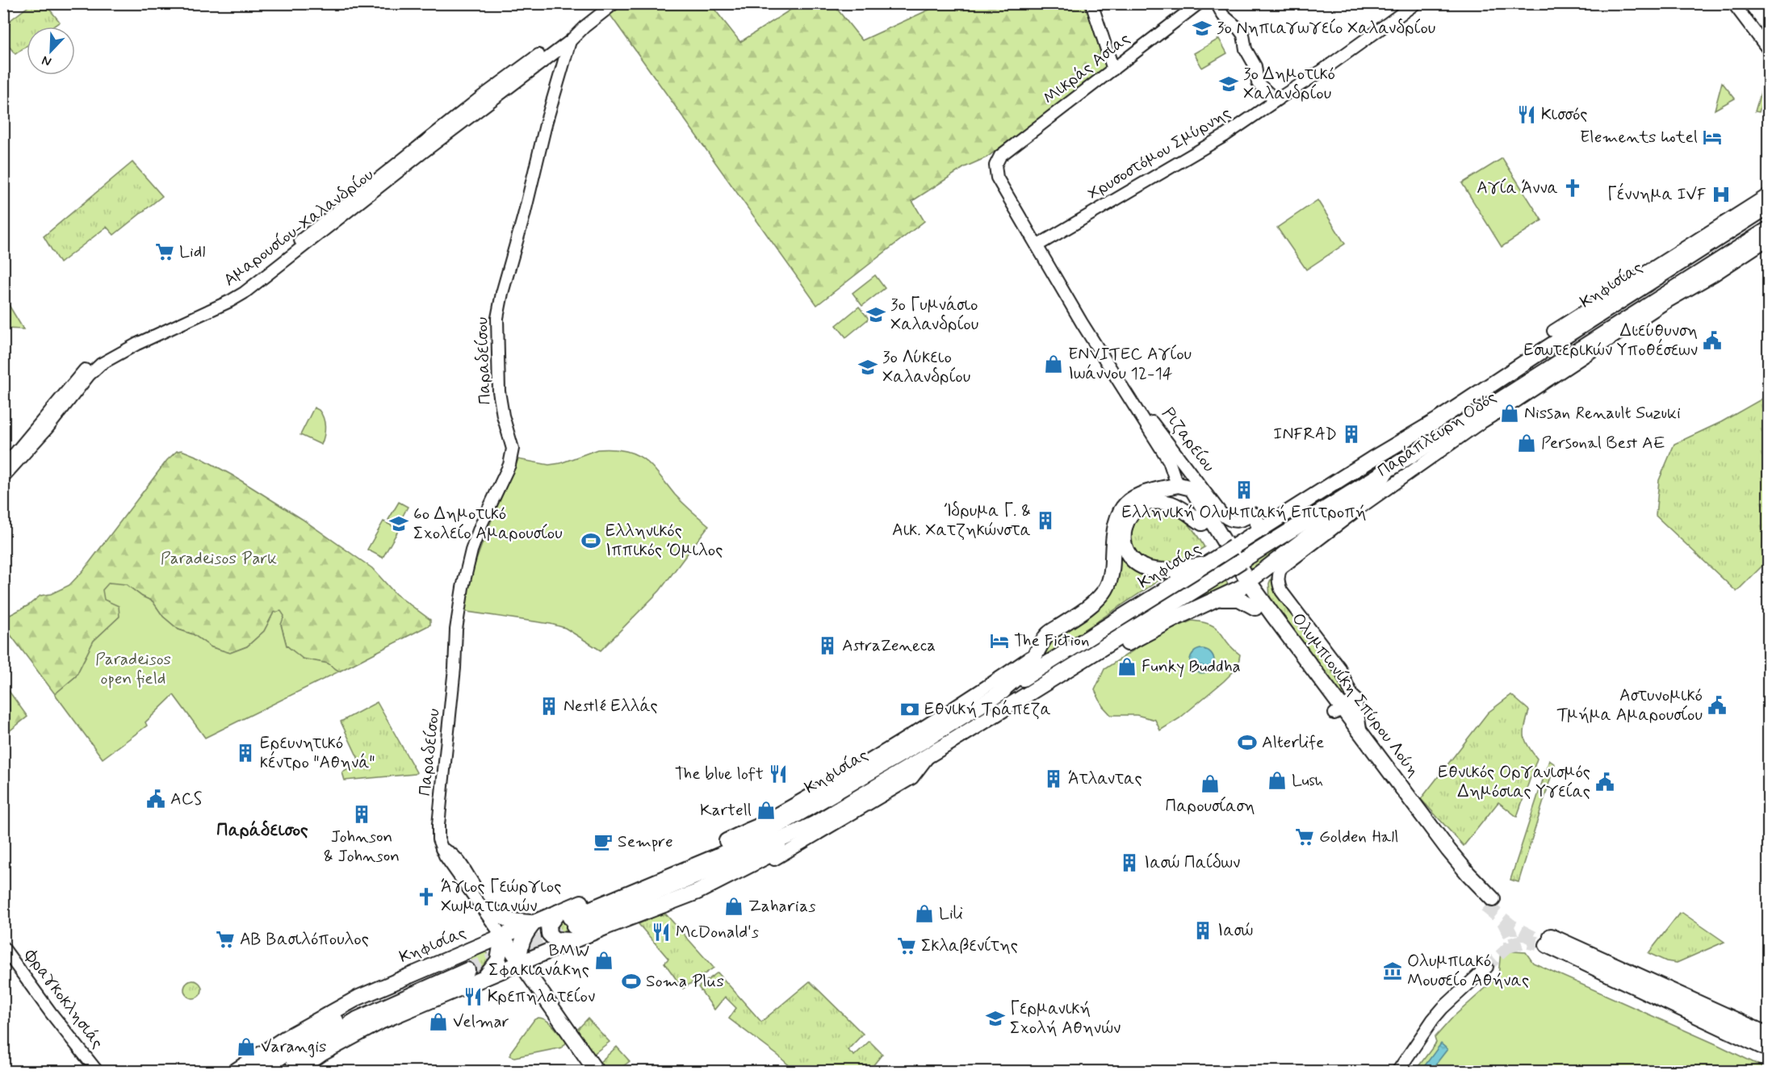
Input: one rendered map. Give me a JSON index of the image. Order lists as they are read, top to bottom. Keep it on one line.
{"streets":{"main road":["Κηφισίας","Ριζαρείου","Ολυμπιονίκη Σπύρου Λούη"],"street":["Μικράς Ασίας","Χρυσοστόμου Σμύρνης","Αμαρουσίου-Χαλανδρίου","Παραδείσου","Παράπλευρη Οδός","Φραγκοκλησιάς"]},"crossings":[["Μικράς Ασίας","Ριζαρείου"],["Χρυσοστόμου Σμύρνης","Ριζαρείου"],["Κηφισίας","Παραδείσου"],["Κηφισίας","Παράπλευρη Οδός"],["Κηφισίας","Ριζαρείου"],["Κηφισίας","Ολυμπιονίκη Σπύρου Λούη"],["Παράπλευρη Οδός","Ολυμπιονίκη Σπύρου Λούη"],["Ριζαρείου","Ολυμπιονίκη Σπύρου Λούη"]],"districts":["Παράδεισος"],"parks":["Paradeisos Park","Paradeisos open field"],"places":{"school or university":["3ο Νηπιαγωγείο Χαλανδρίου","3ο Δημοτικό Χαλανδρίου","3ο Γυμνάσιο Χαλανδρίου","3ο Λύκειο Χαλανδρίου","6ο Δημοτικό Σχολείο Αμαρουσίου","Γερμανική Σχολή Αθηνών"],"restaurant":["Κισσός","The blue loft","McDonald's","Κρεπηλατείον"],"hotel":["Elements hotel","The Fiction"],"church":["Αγία Άννα","Άγιος Γεώργιος Χωματιανών"],"hospital":["Γέννημα IVF"],"supermarket":["Lidl","Golden Hall","ΑΒ Βασιλόπουλος","Σκλαβενίτης"],"public building":["Διεύθυνση Εσωτερικών Υποθέσεων","Αστυνομικό Τμήμα Αμαρουσίου","Εθνικός Οργανισμός Δημόσιας Υγείας","ACS"],"shop":["ENVITEC Αγίου Ιωάννου 12-14","Nissan Renault Suzuki","Personal Best AE","Funky Buddha","Lush","Παρουσίαση","Kartell","Zaharias","Lili","BMW Σφακιανάκης","Velmar","Varangis"],"building":["INFRAD","Ελληνική Ολυμπιακή Επιτροπή","Ίδρυμα Γ. & Αικ. Χατζηκώνστα","AstraZeneca","Nestlé Ελλάς","Ερευνητικό κέντρο \"Αθηνά\"","Άτλαντας","Johnson & Johnson","Ιασώ Παίδων","Ιασώ"],"sports":["Ελληνικός Ιππικός Όμιλος","Alterlife","Soma Plus"],"bank":["Εθνική Τράπεζα"],"cafe":["Sempre"],"museum":["Ολυμπιακό Μουσείο Αθήνας"]},"north":"bottom left"}
